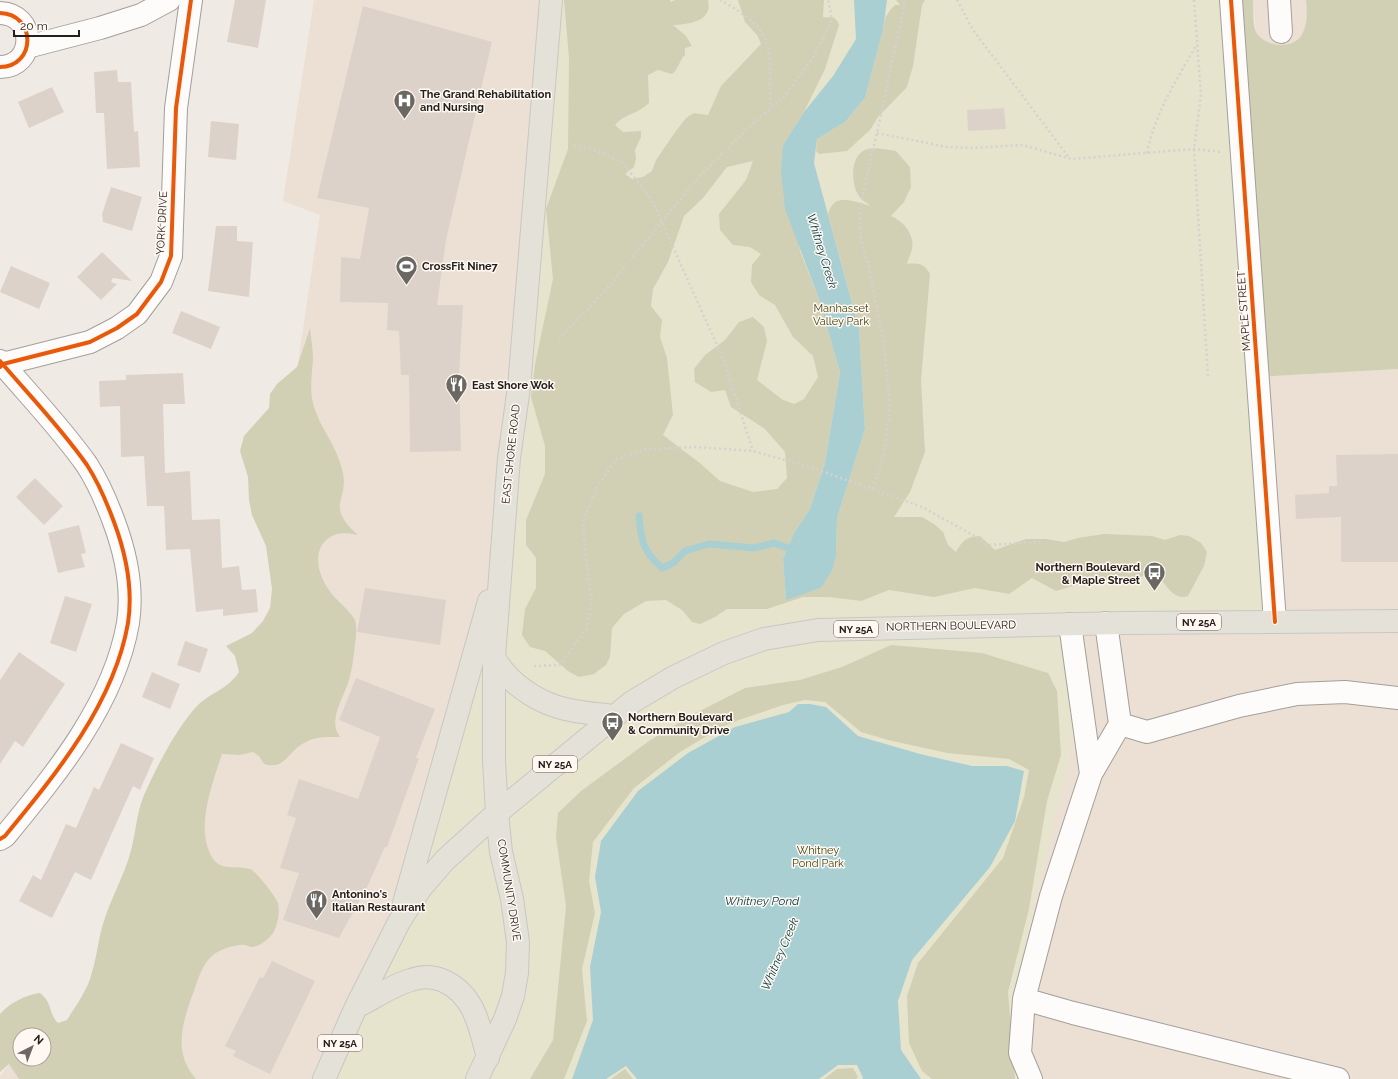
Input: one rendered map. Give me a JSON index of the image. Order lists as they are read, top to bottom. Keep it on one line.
{"streets":{"main road":["EAST SHORE ROAD","NY 25A","NORTHERN BOULEVARD","COMMUNITY DRIVE"],"street":["YORK DRIVE","MAPLE STREET"]},"crossings":[["MAPLE STREET","NORTHERN BOULEVARD"],["EAST SHORE ROAD","NORTHERN BOULEVARD"],["EAST SHORE ROAD","COMMUNITY DRIVE"],["NORTHERN BOULEVARD","COMMUNITY DRIVE"]],"water":["Whitney Creek","Whitney Pond"],"parks":["Manhasset Valley Park","Whitney Pond Park"],"places":{"hospital":["The Grand Rehabilitation and Nursing"],"sports":["CrossFit Nine7"],"restaurant":["East Shore Wok","Antonino's Italian Restaurant"],"bus stop":["Northern Boulevard & Maple Street","Northern Boulevard & Community Drive"]},"scale_bar":"20 m","north":"top right"}
